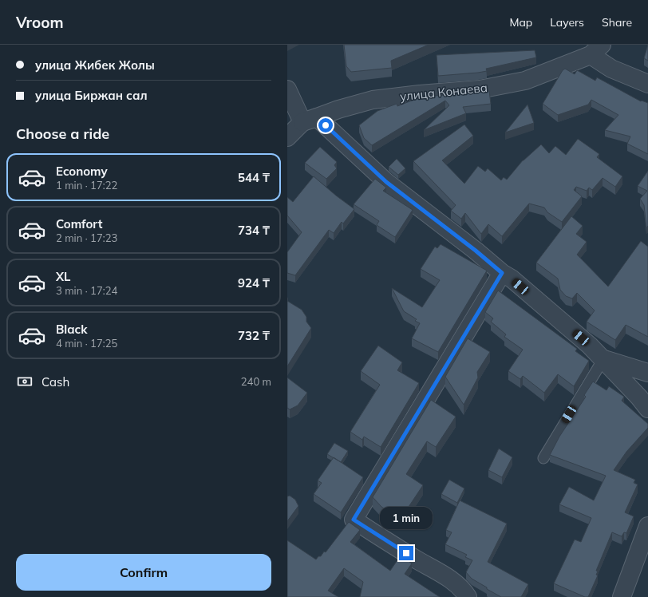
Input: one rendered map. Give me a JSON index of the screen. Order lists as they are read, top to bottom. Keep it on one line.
{"streets":{"street":["улица Конаева"]},"page":{"header":"Vroom","nav":["Map","Layers","Share"],"banner":["улица Жибек Жолы","улица Биржан сал"],"heading":"Choose a ride","list":[{"name":"Economy","note":"1 min · 17:22","value":"544 ₸"},{"name":"Comfort","note":"2 min · 17:23","value":"734 ₸"},{"name":"XL","note":"3 min · 17:24","value":"924 ₸"},{"name":"Black","note":"4 min · 17:25","value":"732 ₸"}],"pay":["Cash","240 m"],"bubble":"1 min","buttons":"Confirm"}}
